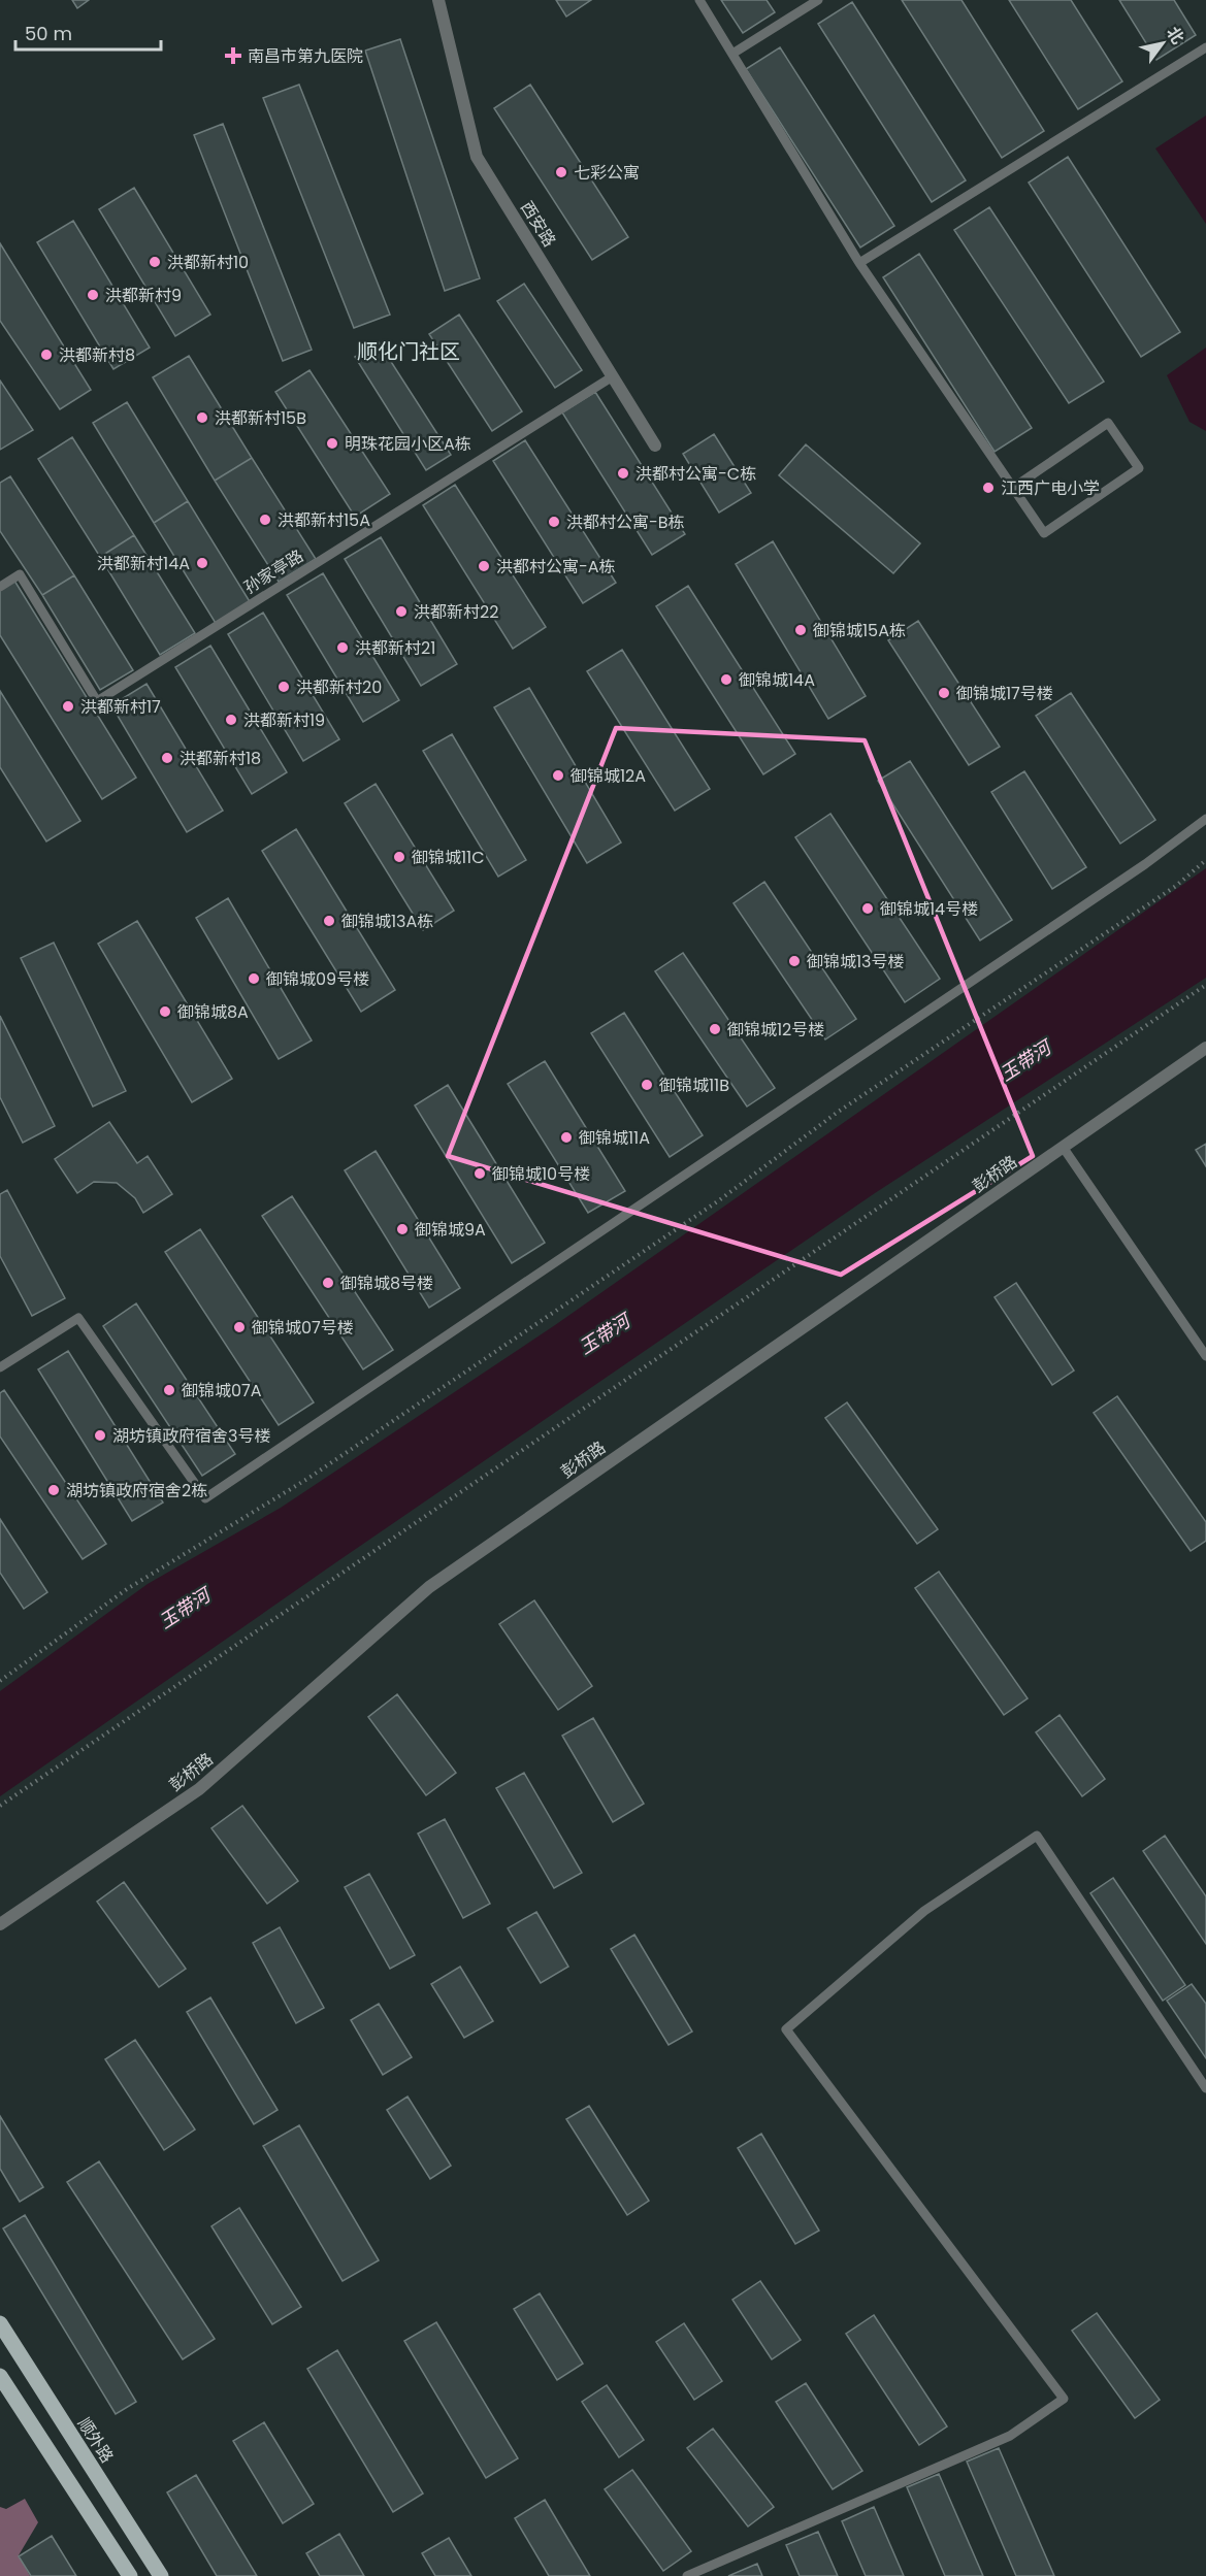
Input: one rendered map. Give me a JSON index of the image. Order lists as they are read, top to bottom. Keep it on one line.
{"streets":{"main road":["顺外路"],"street":["西安路","彭桥路"],"lane":["孙家亭路"]},"crossings":[["西安路","孙家亭路"]],"districts":["顺化门社区"],"water":["玉带河"],"places":{"health":["南昌市第九医院"],"other":["七彩公寓","洪都新村10","洪都新村9","洪都新村8","洪都新村15B","明珠花园小区A栋","洪都村公寓-C栋","江西广电小学","洪都新村15A","洪都村公寓-B栋","洪都新村14A","洪都村公寓-A栋","洪都新村22","御锦城15A栋","洪都新村21","御锦城14A","洪都新村20","御锦城17号楼","洪都新村17","洪都新村19","洪都新村18","御锦城12A","御锦城11C","御锦城14号楼","御锦城13A栋","御锦城13号楼","御锦城09号楼","御锦城8A","御锦城12号楼","御锦城11B","御锦城11A","御锦城10号楼","御锦城9A","御锦城8号楼","御锦城07号楼","御锦城07A","湖坊镇政府宿舍3号楼","湖坊镇政府宿舍2栋"]},"scale_bar":"50 m","north":"top right"}
